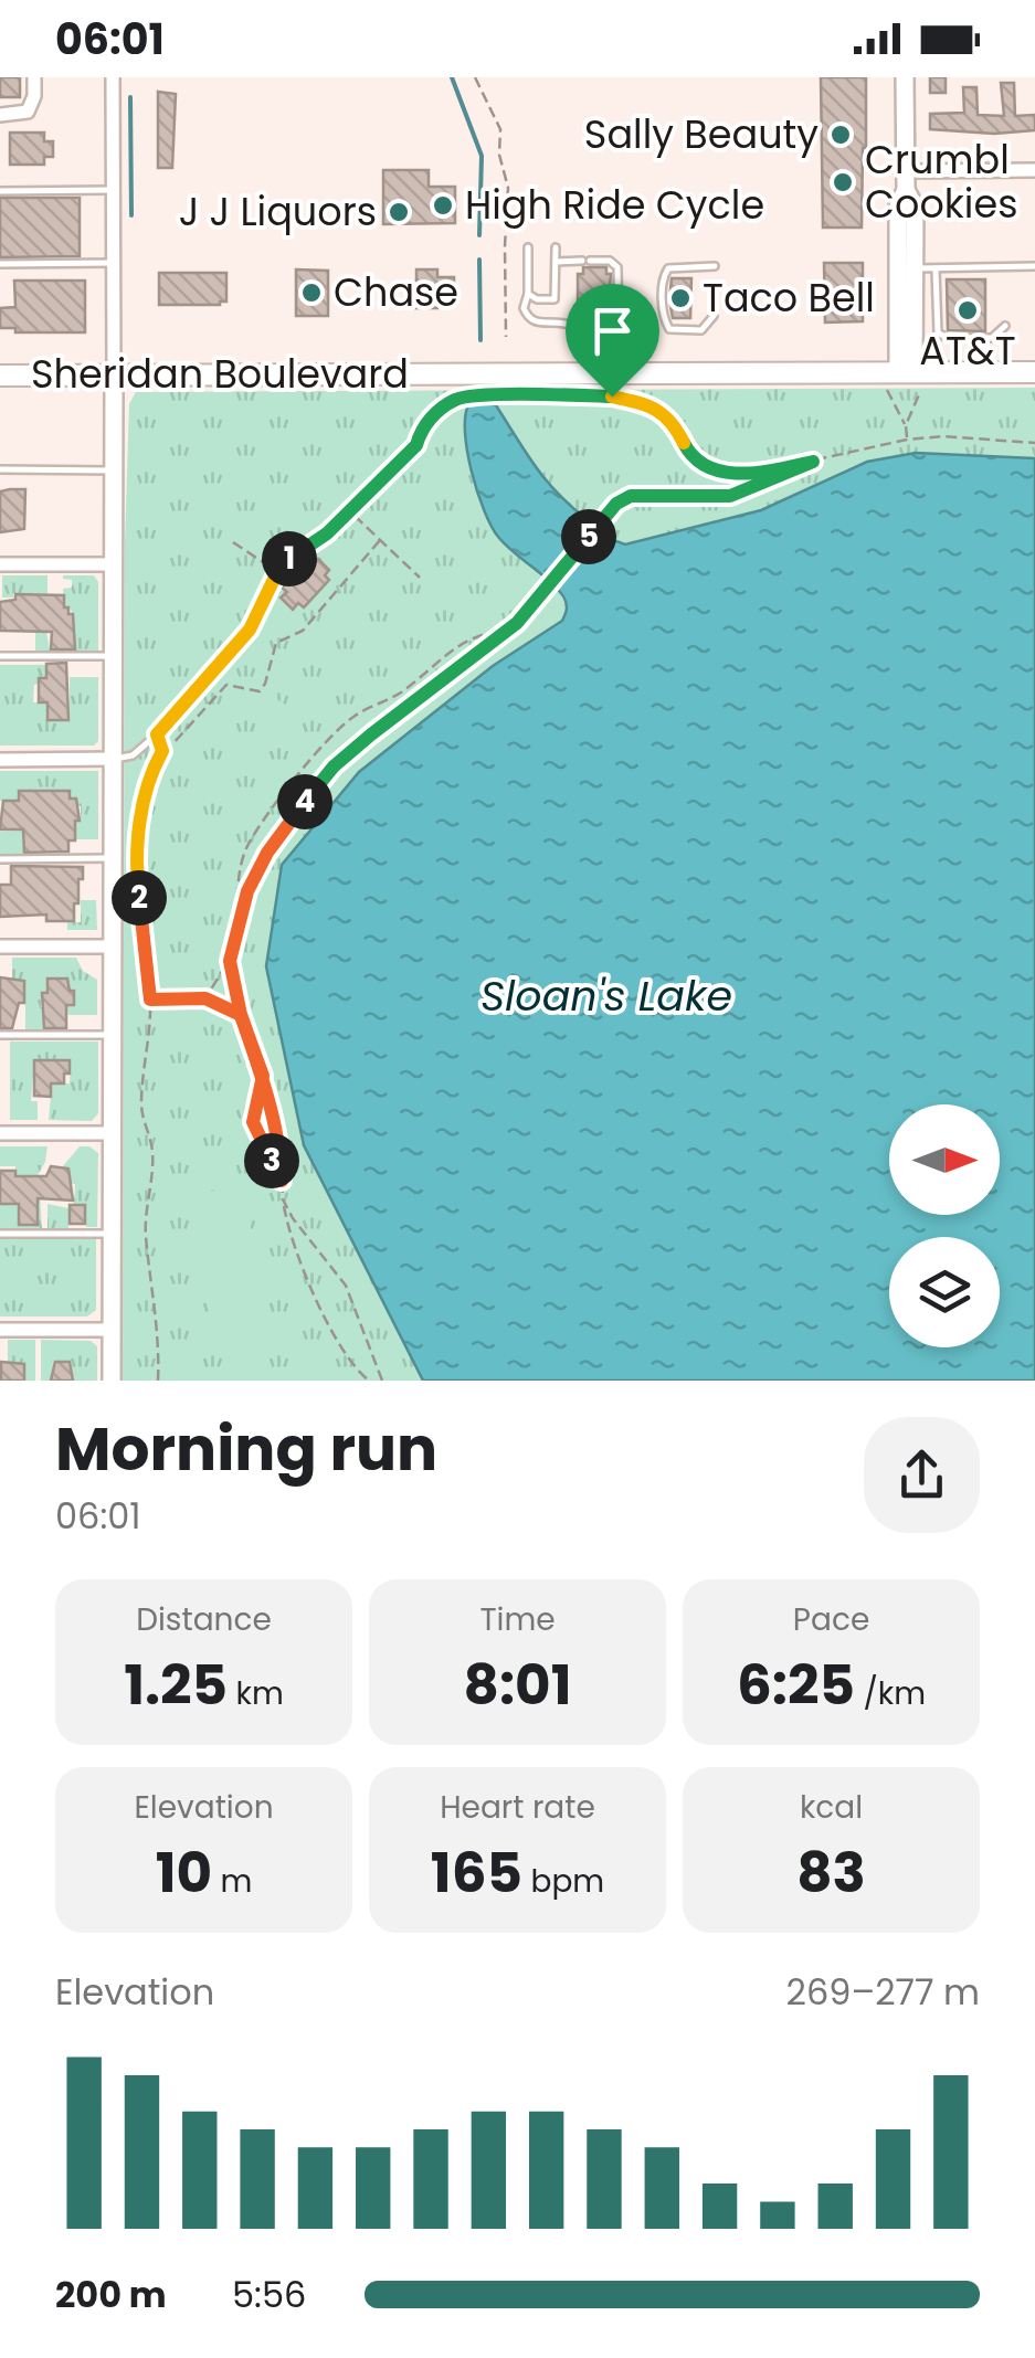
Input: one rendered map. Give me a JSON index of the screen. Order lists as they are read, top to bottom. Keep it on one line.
{"streets":{"main road":["Sheridan Boulevard"]},"water":["Sloan's Lake"],"places":["Sally Beauty","Crumbl Cookies","High Ride Cycle","J J Liquors","Chase","Taco Bell","AT&T"],"north":"right","page":{"status":"06:01","pins":["5","1","4","2","3"],"heading":["Morning run","06:01"],"stats":[["Distance","1.25 km"],["Time","8:01"],["Pace","6:25 /km"],["Elevation","10 m"],["Heart rate","165 bpm"],["kcal","83"]],"chart":["Elevation","269–277 m"],"list":[{"name":"200 m","note":"5:56"}]}}
